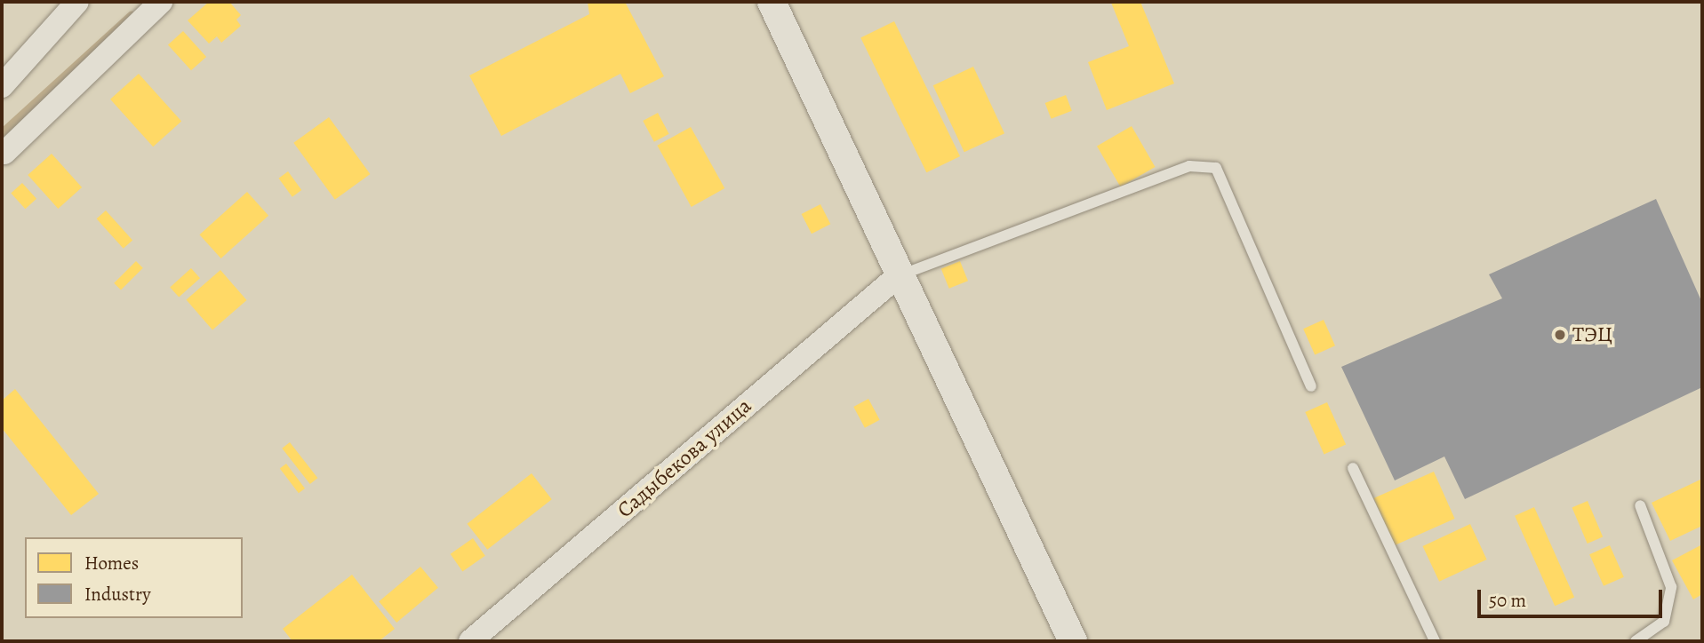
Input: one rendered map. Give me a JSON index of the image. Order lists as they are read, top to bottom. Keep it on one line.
{"streets":{"street":["Садыбекова улица"]},"places":["ТЭЦ"],"legend":["Homes","Industry"],"scale_bar":"50 m"}
